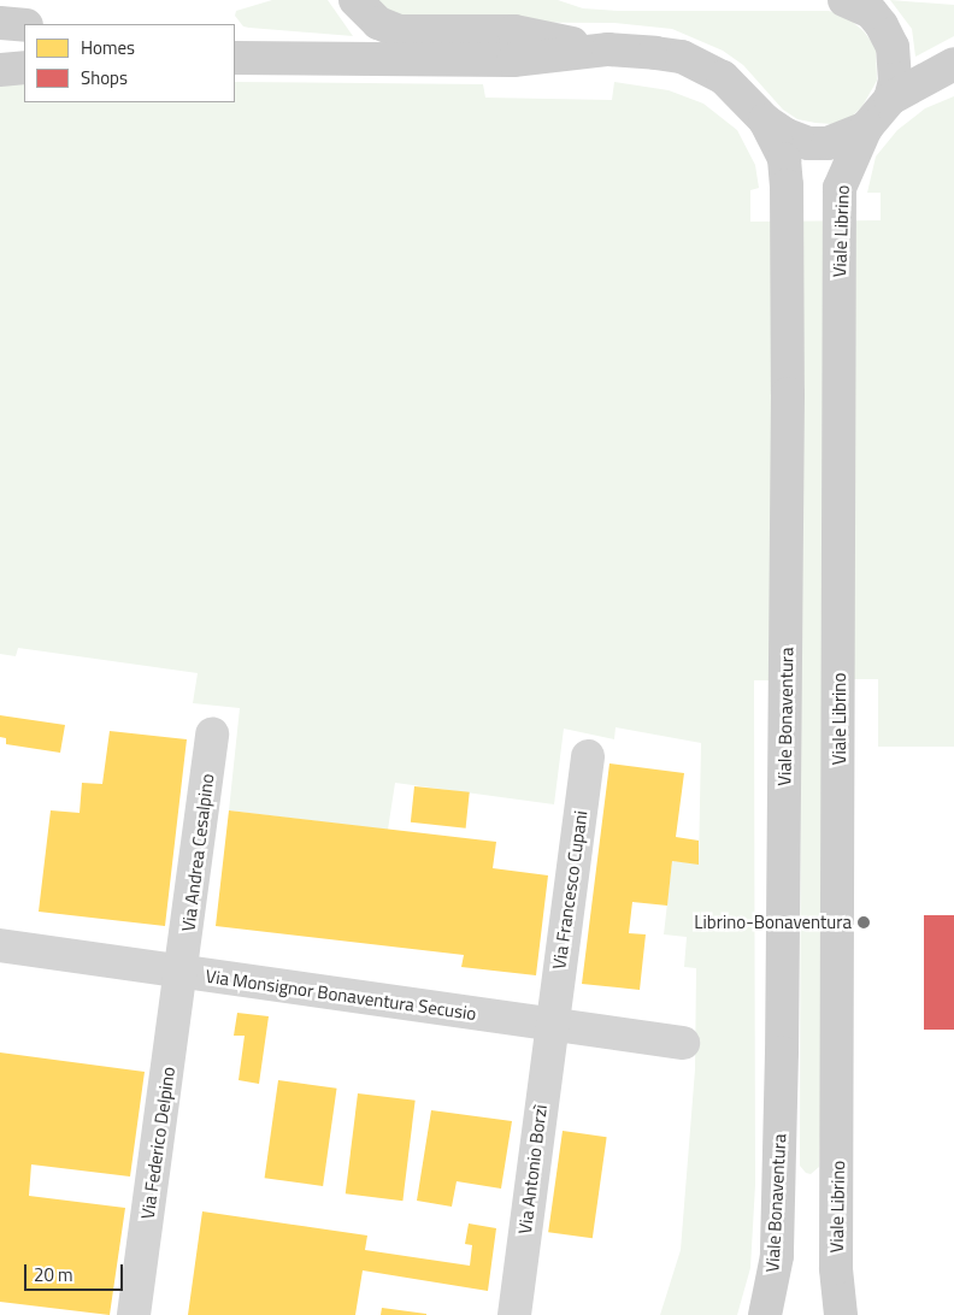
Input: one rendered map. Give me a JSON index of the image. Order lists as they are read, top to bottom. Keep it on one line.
{"streets":{"main road":["Viale Librino","Viale Bonaventura"],"street":["Via Andrea Cesalpino","Via Francesco Cupani","Via Monsignor Bonaventura Secusio","Via Federico Delpino","Via Antonio Borzì"]},"crossings":[["Via Andrea Cesalpino","Via Monsignor Bonaventura Secusio"],["Via Andrea Cesalpino","Via Federico Delpino"],["Via Francesco Cupani","Via Monsignor Bonaventura Secusio"],["Via Francesco Cupani","Via Antonio Borzì"],["Via Monsignor Bonaventura Secusio","Via Federico Delpino"],["Via Monsignor Bonaventura Secusio","Via Antonio Borzì"]],"places":["Librino-Bonaventura"],"legend":["Homes","Shops"],"scale_bar":"20 m"}
